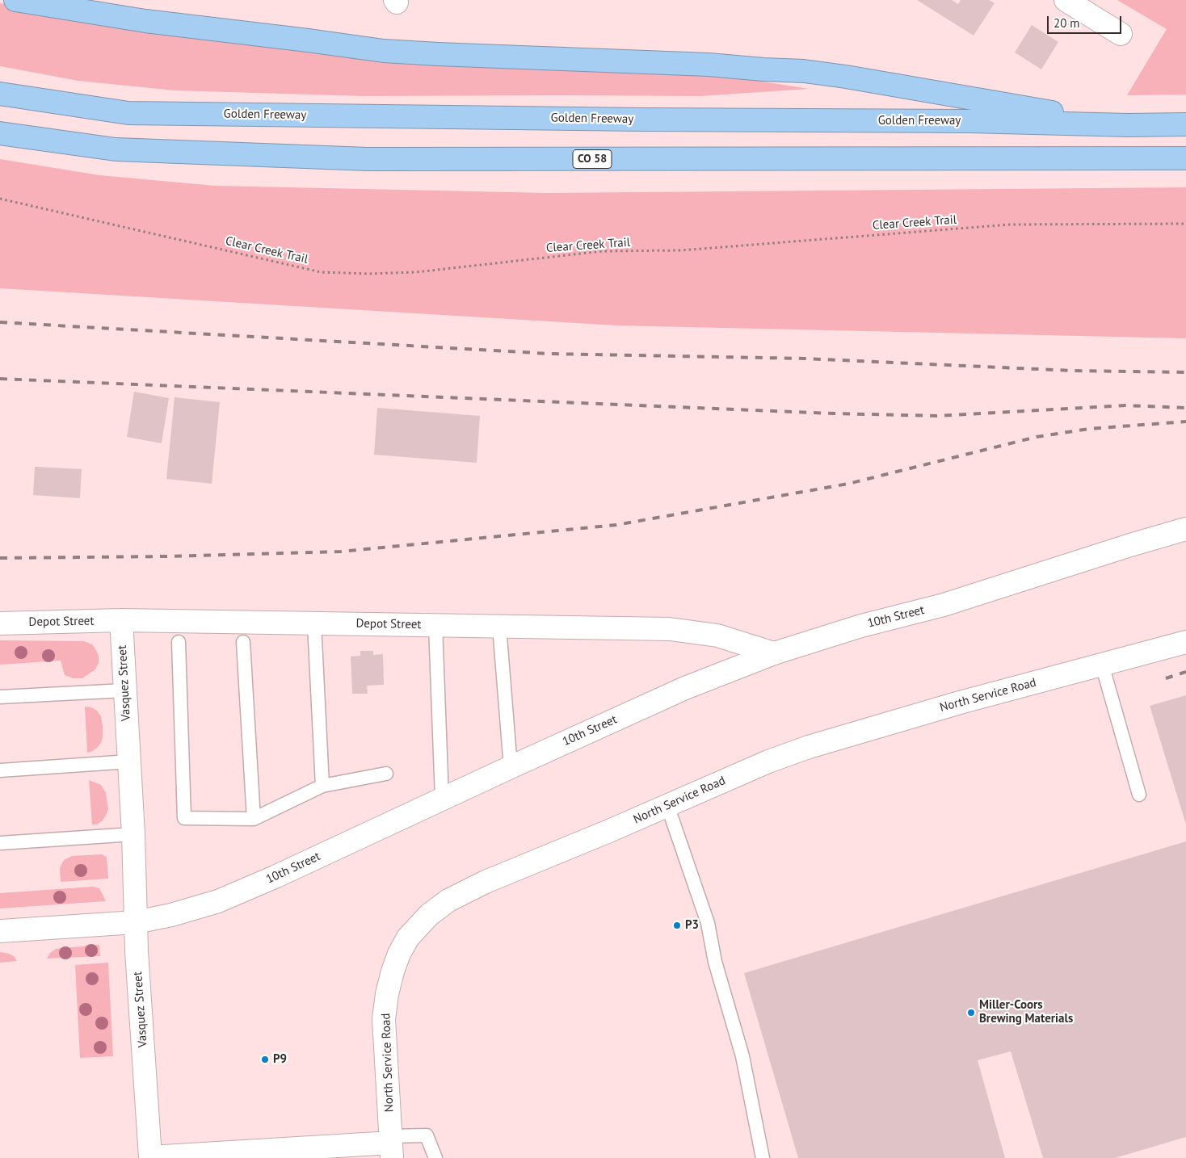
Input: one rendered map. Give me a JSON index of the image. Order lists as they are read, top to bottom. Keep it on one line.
{"streets":{"highway":["Golden Freeway","CO 58"],"street":["10th Street","Depot Street","Vasquez Street","North Service Road"],"path":["Clear Creek Trail"]},"crossings":[["10th Street","Depot Street"],["10th Street","Vasquez Street"],["Depot Street","Vasquez Street"],["Vasquez Street","North Service Road"]],"places":["P3","Miller-Coors Brewing Materials","P9"],"scale_bar":"20 m"}
